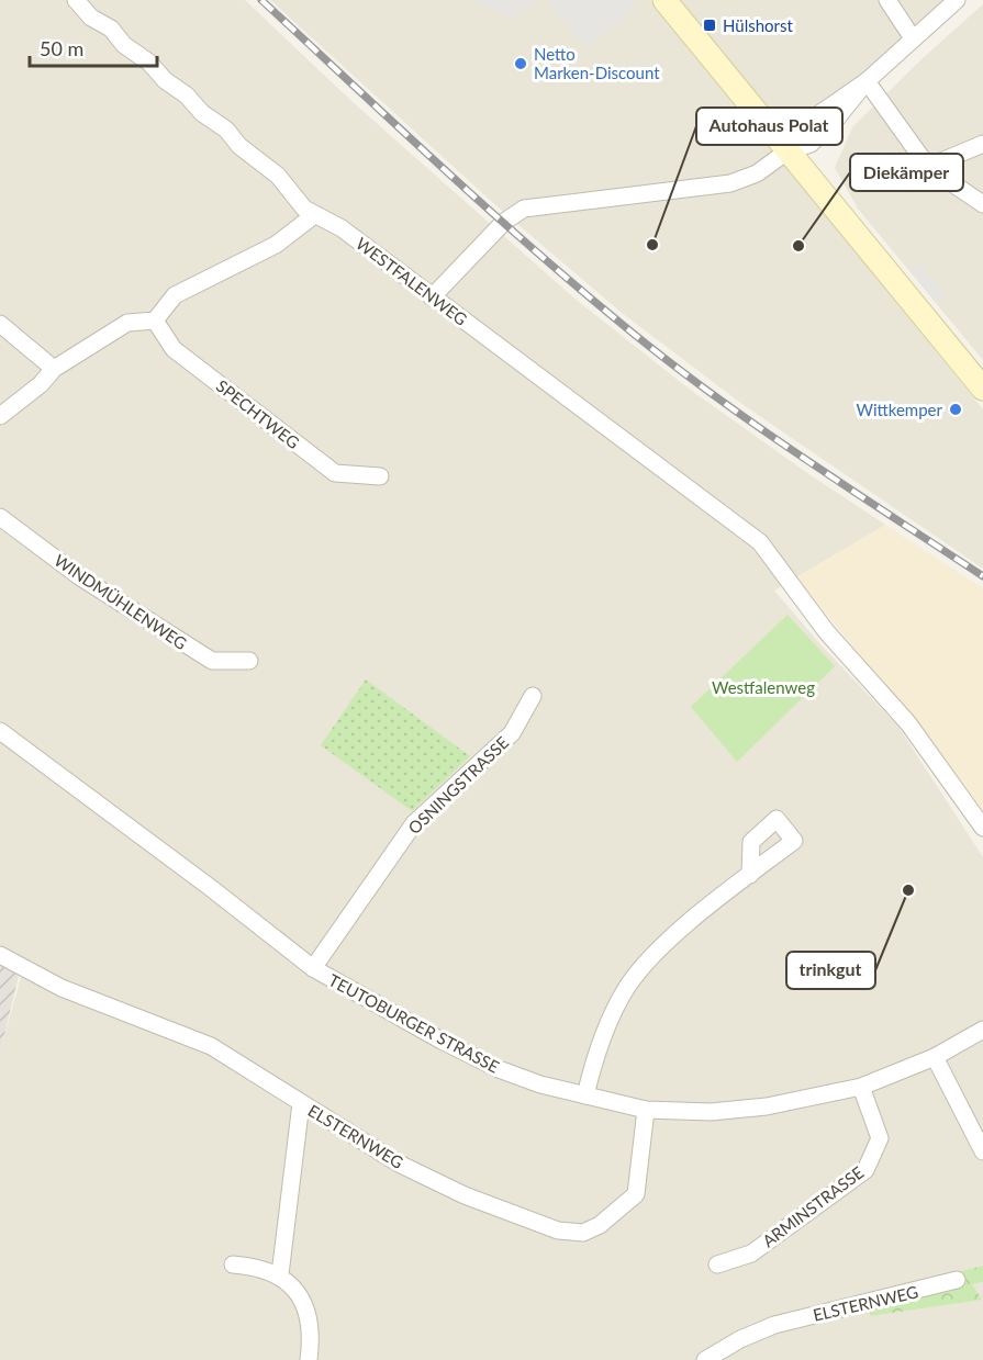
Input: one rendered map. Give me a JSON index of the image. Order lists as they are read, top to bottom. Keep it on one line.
{"streets":{"street":["WESTFALENWEG","SPECHTWEG","WINDMÜHLENWEG","OSNINGSTRASSE","TEUTOBURGER STRASSE","ELSTERNWEG","ARMINSTRASSE"]},"crossings":[["OSNINGSTRASSE","TEUTOBURGER STRASSE"],["TEUTOBURGER STRASSE","ELSTERNWEG"],["TEUTOBURGER STRASSE","ARMINSTRASSE"]],"parks":["Westfalenweg"],"places":{"transit":["Hülshorst"],"other":["Netto Marken-Discount","Autohaus Polat","Diekämper","Wittkemper","trinkgut"]},"scale_bar":"50 m"}
